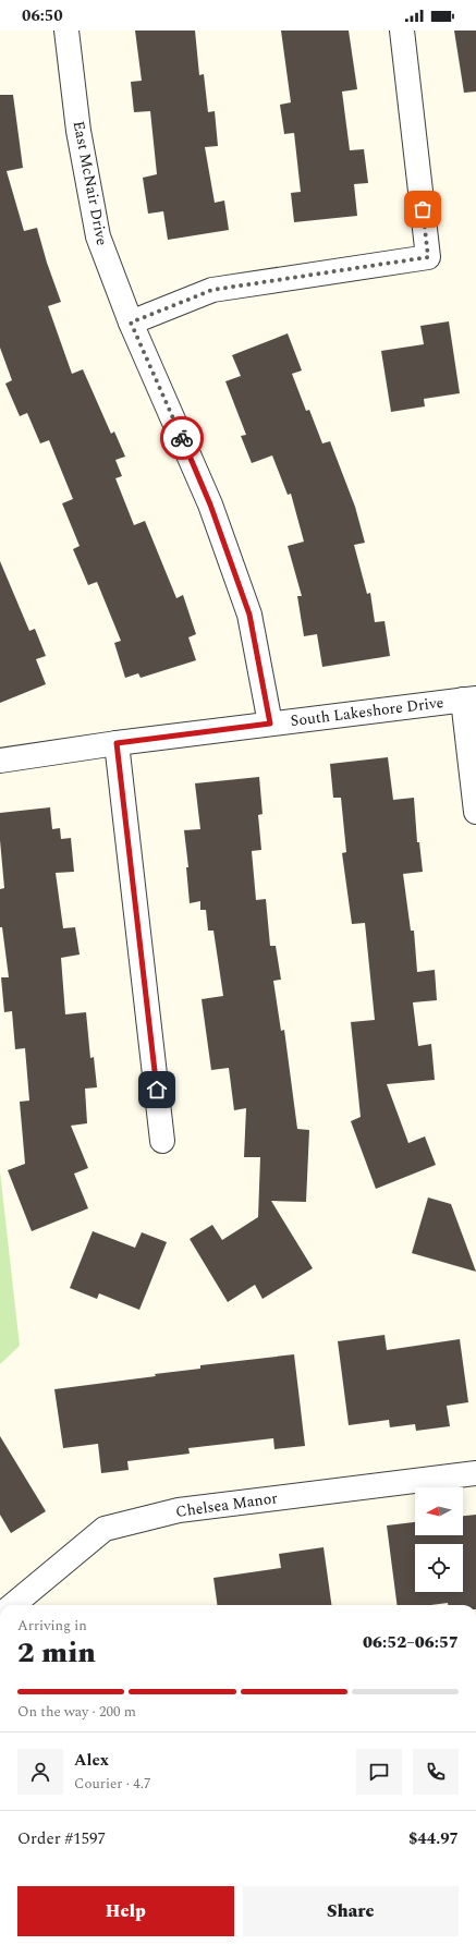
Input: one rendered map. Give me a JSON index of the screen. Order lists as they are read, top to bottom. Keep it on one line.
{"streets":{"street":["East McNair Drive","South Lakeshore Drive","Chelsea Manor"]},"crossings":[["East McNair Drive","South Lakeshore Drive"]],"north":"left","page":{"status":"06:50","heading":["2 min","Arriving in","06:52–06:57"],"panel":["Alex","Courier · 4.7","Order #1597","$44.97"],"bar":"On the way · 200 m","buttons":["Help","Share"]}}
